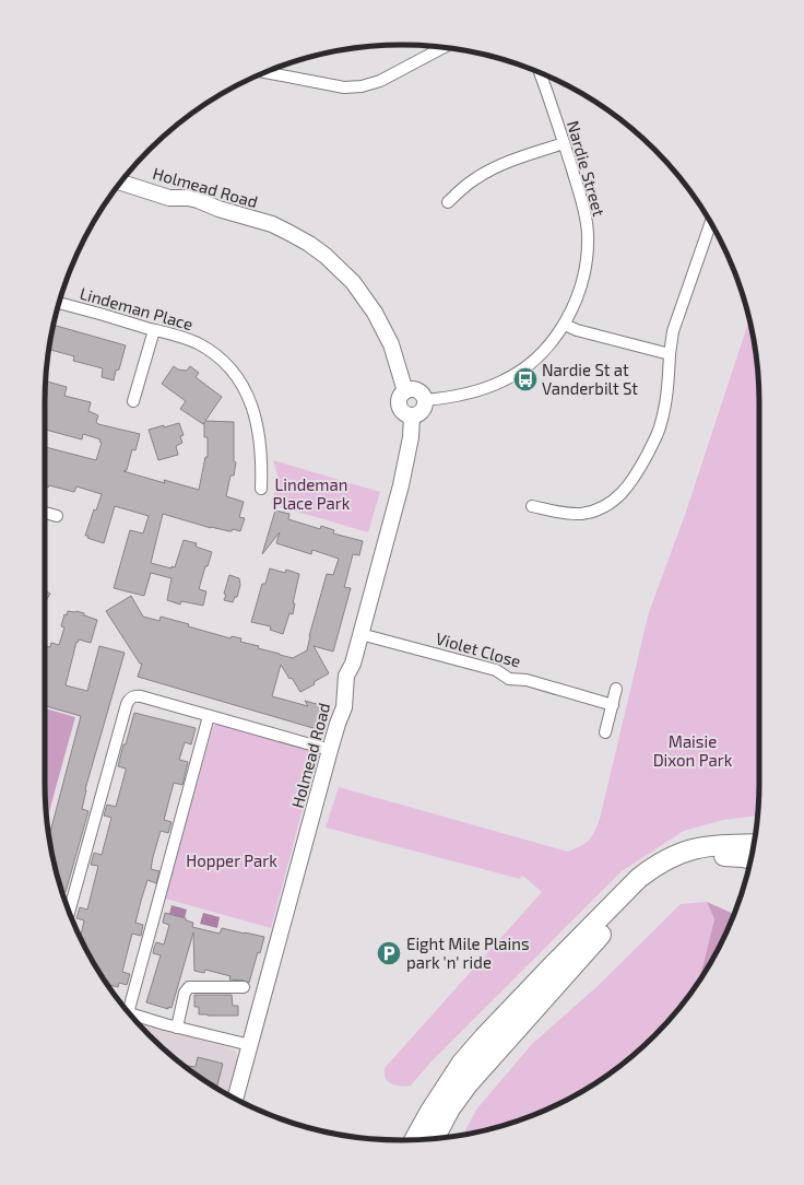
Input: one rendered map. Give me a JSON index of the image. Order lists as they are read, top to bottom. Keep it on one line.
{"streets":{"street":["Nardie Street","Holmead Road","Lindeman Place","Violet Close"]},"crossings":[["Nardie Street","Holmead Road"],["Holmead Road","Violet Close"]],"parks":["Lindeman Place Park","Maisie Dixon Park","Hopper Park"],"places":{"bus stop":["Nardie St at Vanderbilt St"],"parking":["Eight Mile Plains park 'n' ride"]}}
